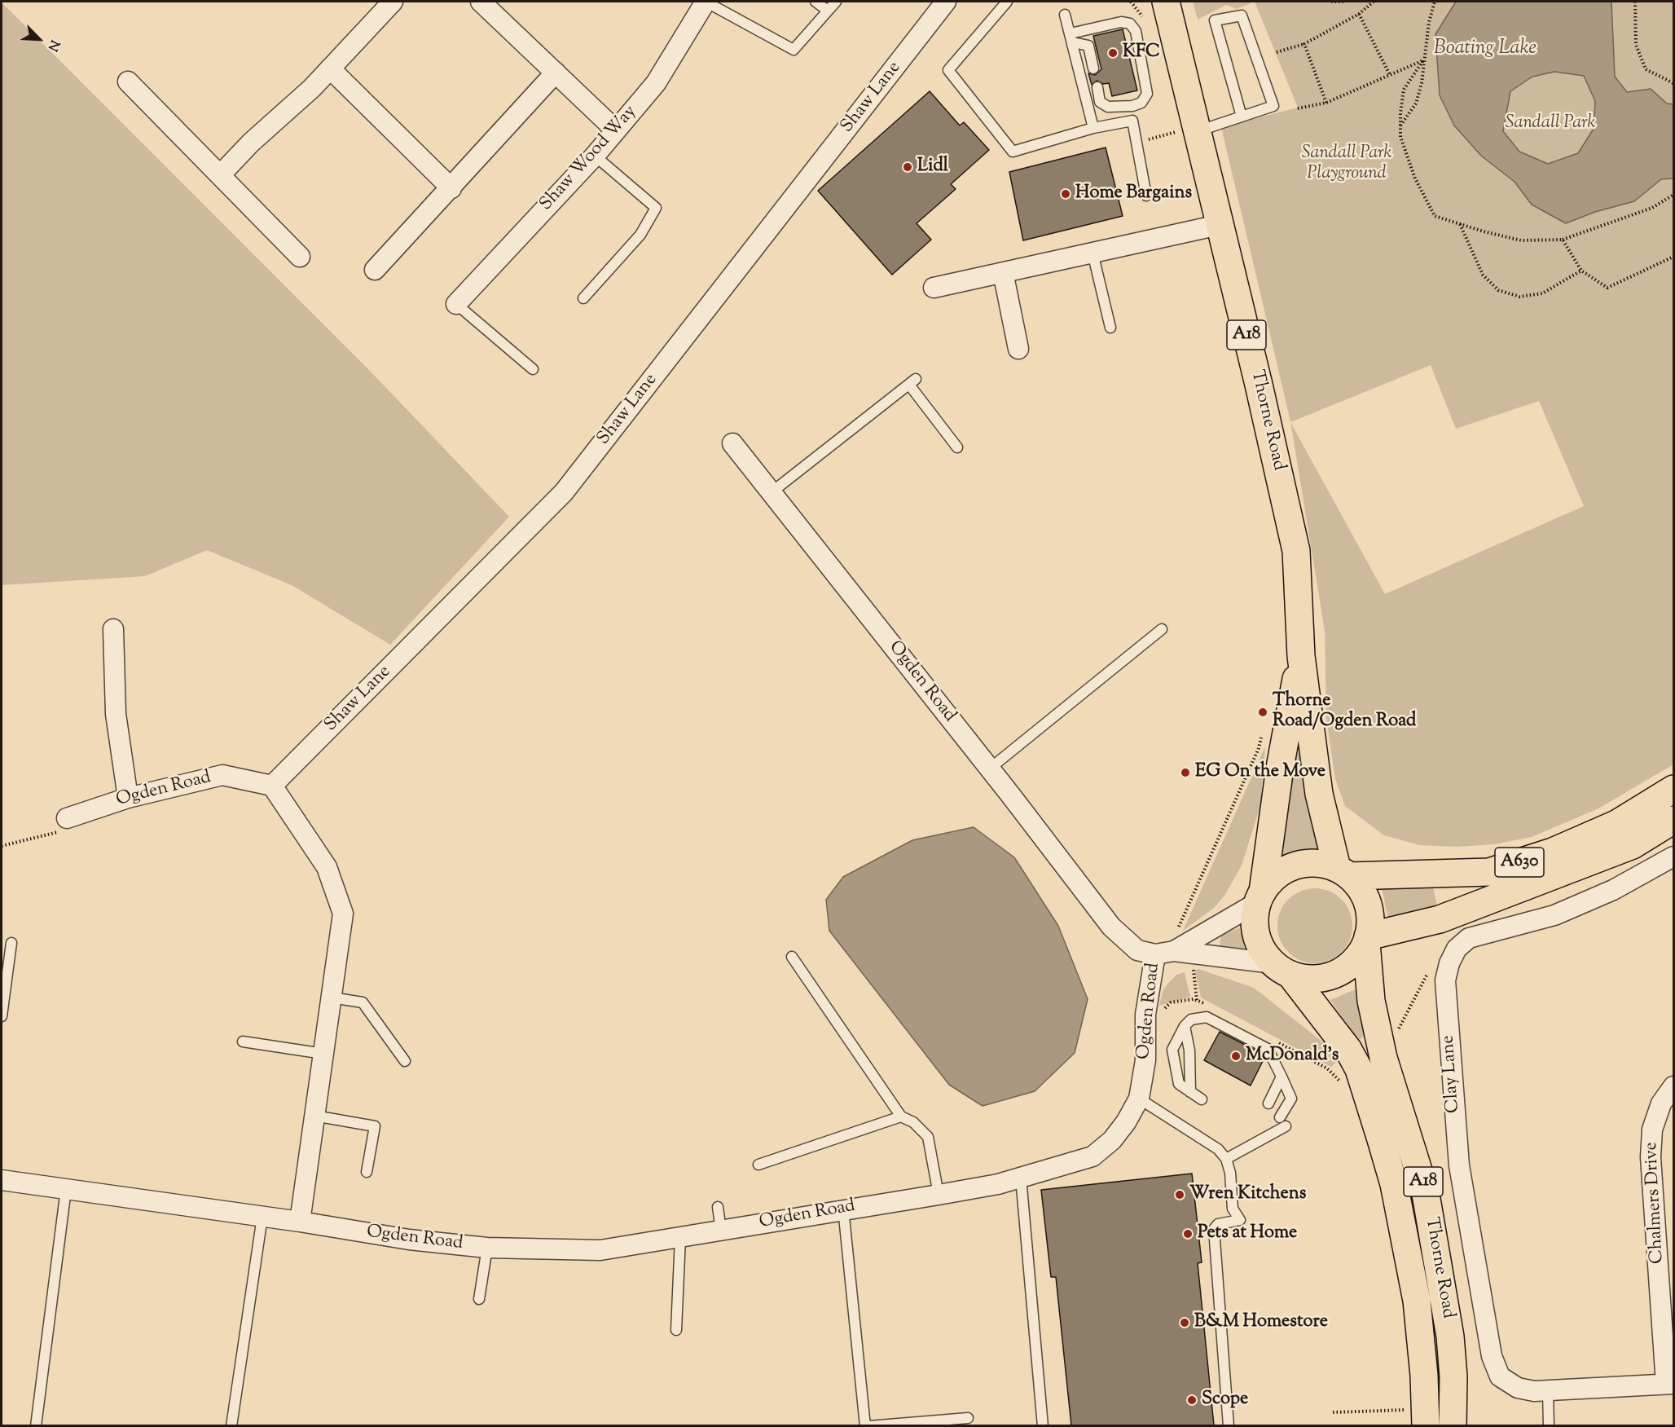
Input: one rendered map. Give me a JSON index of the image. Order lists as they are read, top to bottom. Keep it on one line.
{"streets":{"highway":["A18","Thorne Road","A630"],"street":["Shaw Lane","Shaw Wood Way","Ogden Road","Clay Lane","Chalmers Drive"]},"crossings":[["Shaw Lane","Ogden Road"],["Thorne Road","Ogden Road"],["Thorne Road","A630"],["Ogden Road","A630"],["Clay Lane","Chalmers Drive"]],"water":["Boating Lake"],"parks":["Sandall Park","Sandall Park Playground"],"places":["KFC","Lidl","Home Bargains","Thorne Road/Ogden Road","EG On the Move","McDonald's","Wren Kitchens","Pets at Home","B&M Homestore","Scope"],"north":"bottom right"}
